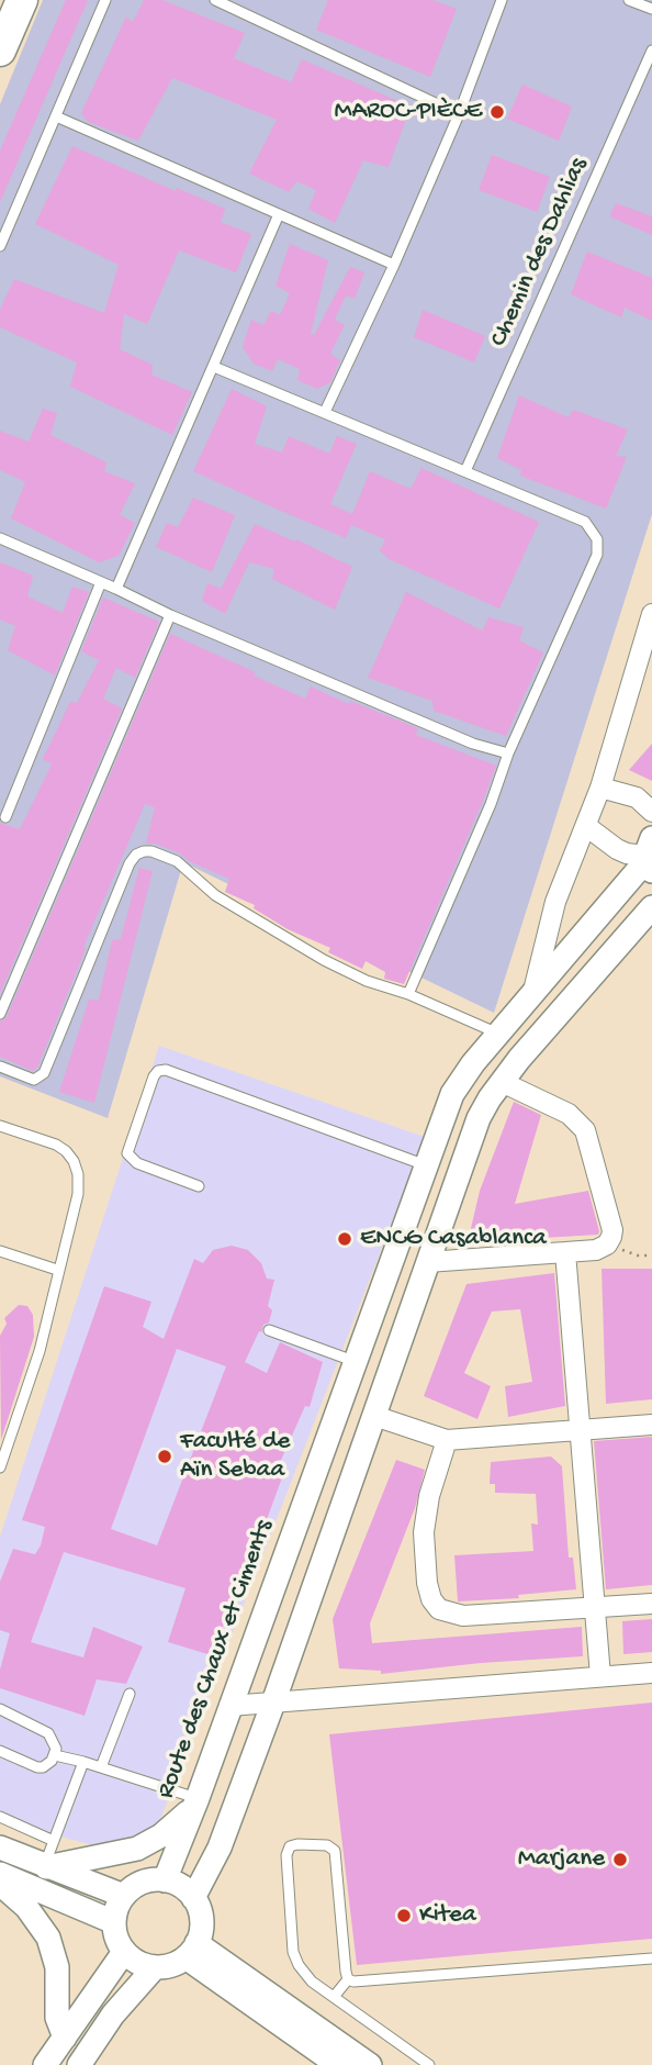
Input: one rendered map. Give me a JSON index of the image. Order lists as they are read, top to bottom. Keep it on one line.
{"streets":{"street":["Route des Chaux et Ciments"],"lane":["Chemin des Dahlias"]},"places":["MAROC-PIÈCE","ENCG Casablanca","Faculté de Aïn Sebaa","Marjane","Kitea"]}
